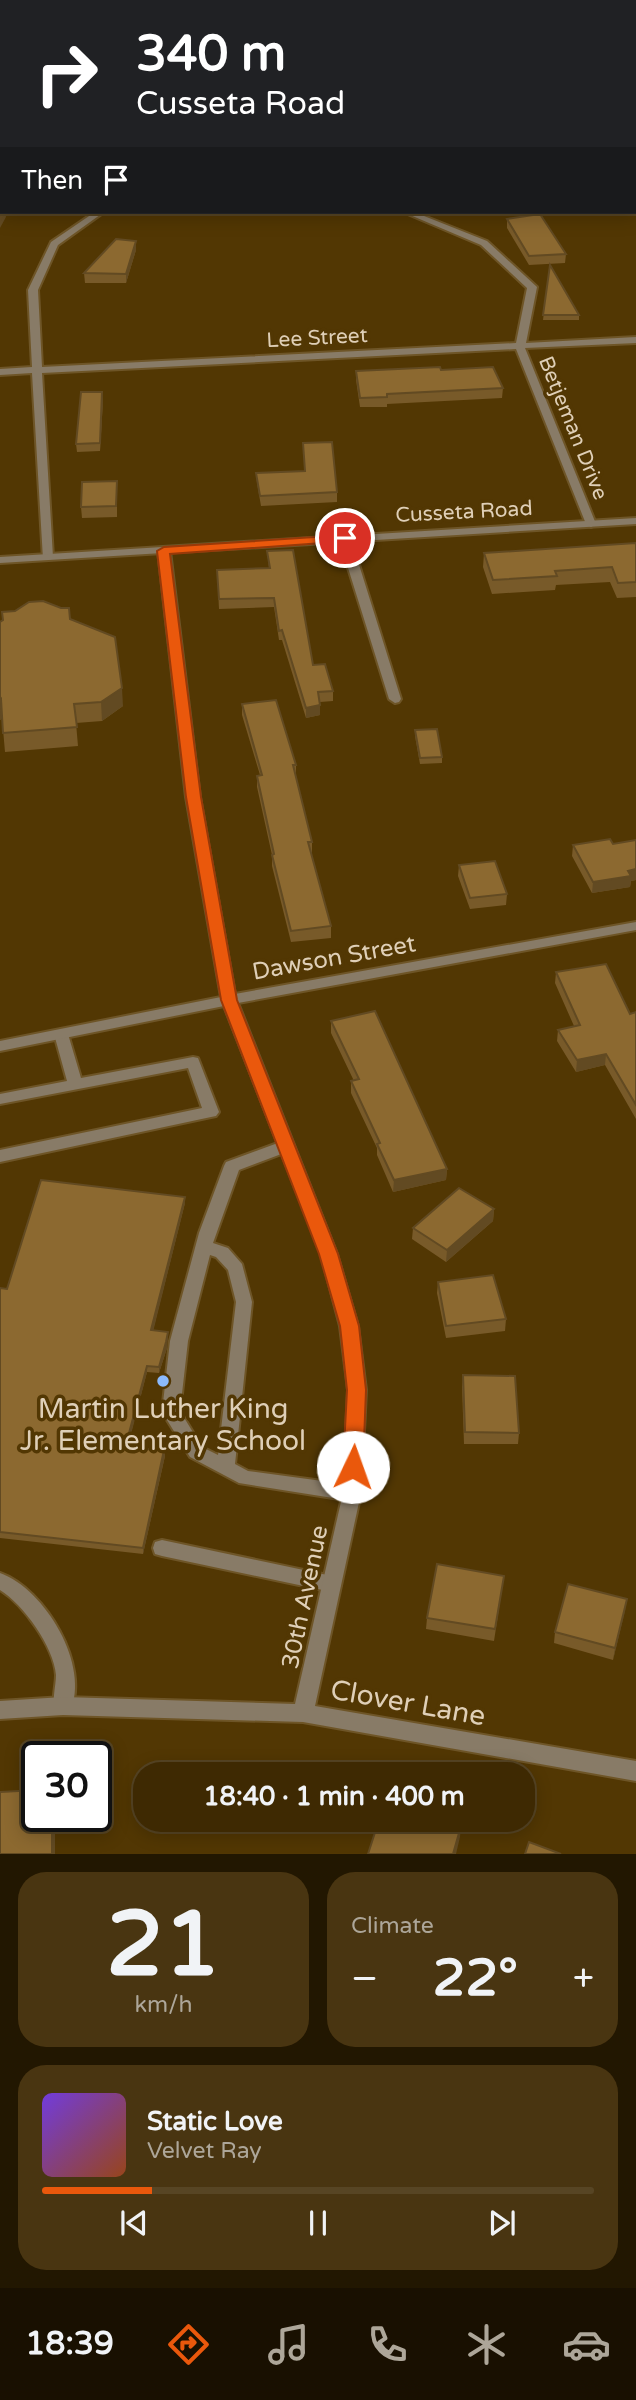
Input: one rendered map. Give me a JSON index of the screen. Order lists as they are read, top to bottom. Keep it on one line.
{"streets":{"street":["Lee Street","Betjeman Drive","Cusseta Road","Dawson Street","30th Avenue","Clover Lane"]},"crossings":[["Lee Street","Betjeman Drive"],["Betjeman Drive","Cusseta Road"],["Cusseta Road","30th Avenue"],["Dawson Street","30th Avenue"],["30th Avenue","Clover Lane"]],"places":["Martin Luther King Jr. Elementary School"],"page":{"turn":["340 m","Cusseta Road"],"then":"Then","limit":"30","trip":"18:40 · 1 min · 400 m","tile":[["21","km/h"],"Climate"],"heat":["−","22°","+"],"song":["Static Love","Velvet Ray"],"tabs":"18:39"}}
